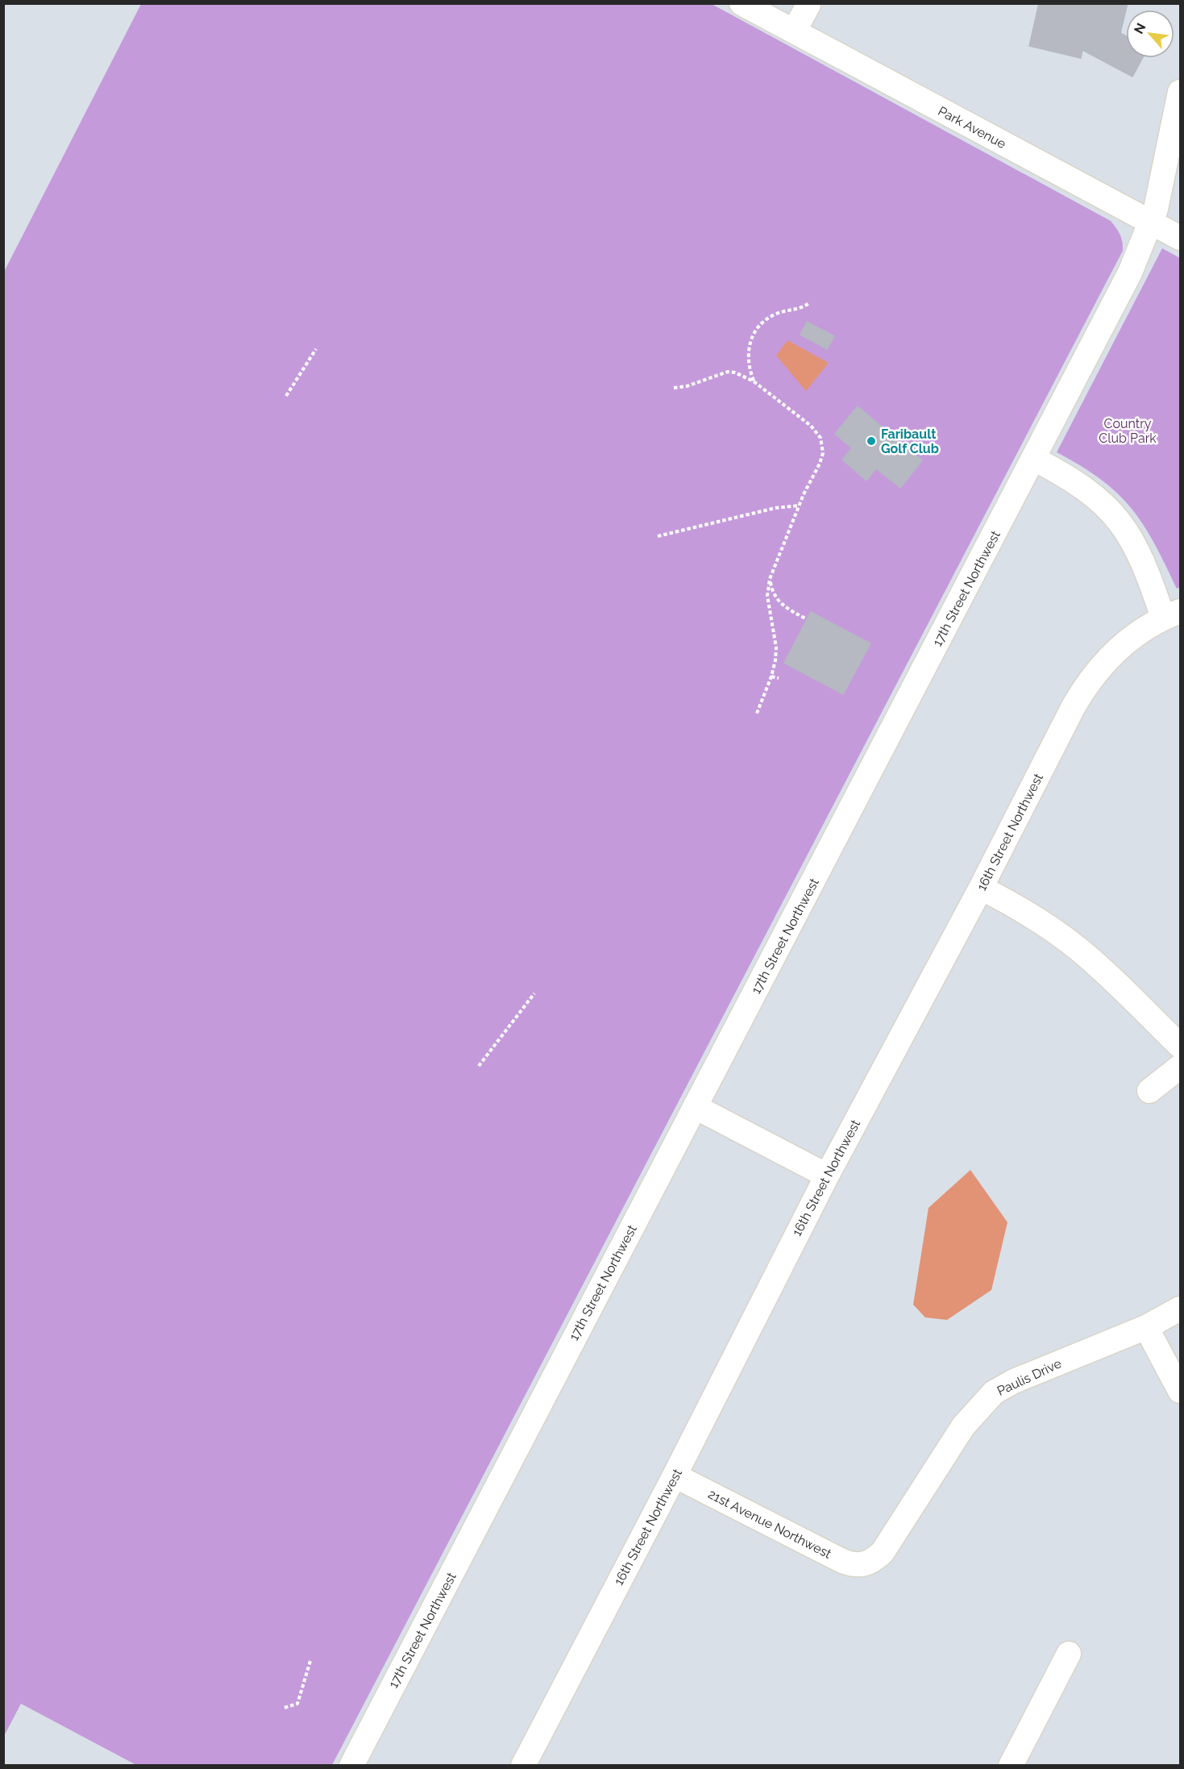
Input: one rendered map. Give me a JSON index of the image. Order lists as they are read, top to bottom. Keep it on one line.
{"streets":{"street":["Park Avenue","17th Street Northwest","16th Street Northwest","Paulis Drive","21st Avenue Northwest"]},"crossings":[["Park Avenue","17th Street Northwest"],["16th Street Northwest","21st Avenue Northwest"],["Paulis Drive","21st Avenue Northwest"]],"parks":["Country Club Park"],"places":["Faribault Golf Club"],"north":"top left"}
